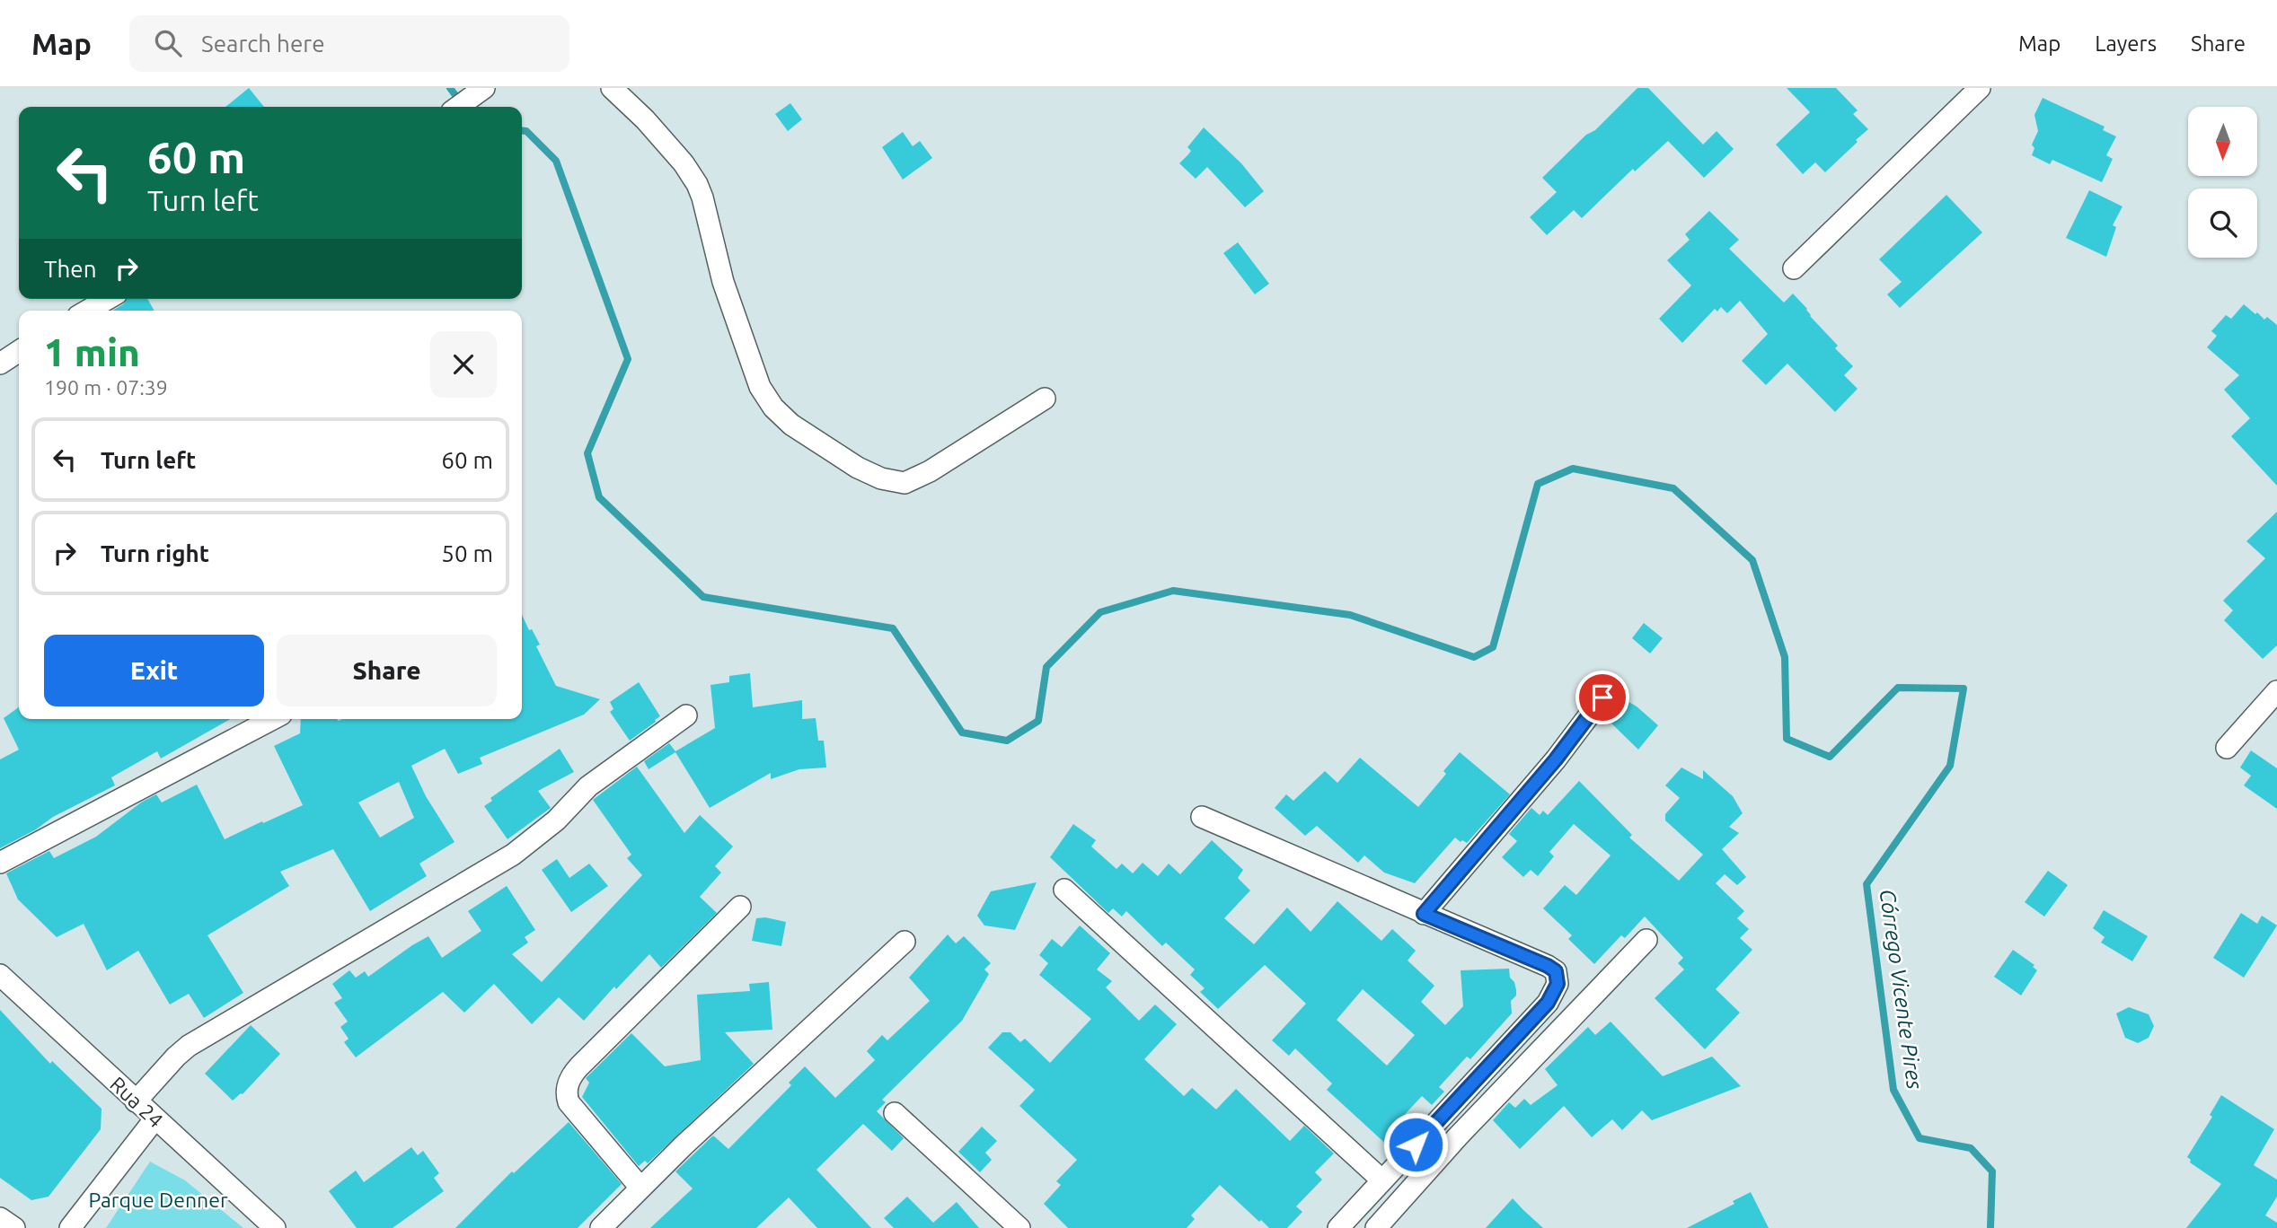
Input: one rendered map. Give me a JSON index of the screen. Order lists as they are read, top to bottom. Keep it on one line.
{"streets":{"street":["Rua 24"]},"water":["Córrego Vicente Pires"],"parks":["Parque Denner"],"north":"bottom","page":{"header":"Map","search":"Search here","nav":["Map","Layers","Share"],"turn":["60 m","Turn left"],"then":"Then","heading":["1 min","190 m · 07:39"],"list":[{"name":"Turn left","value":"60 m"},{"name":"Turn right","value":"50 m"}],"buttons":["Exit","Share"]}}
